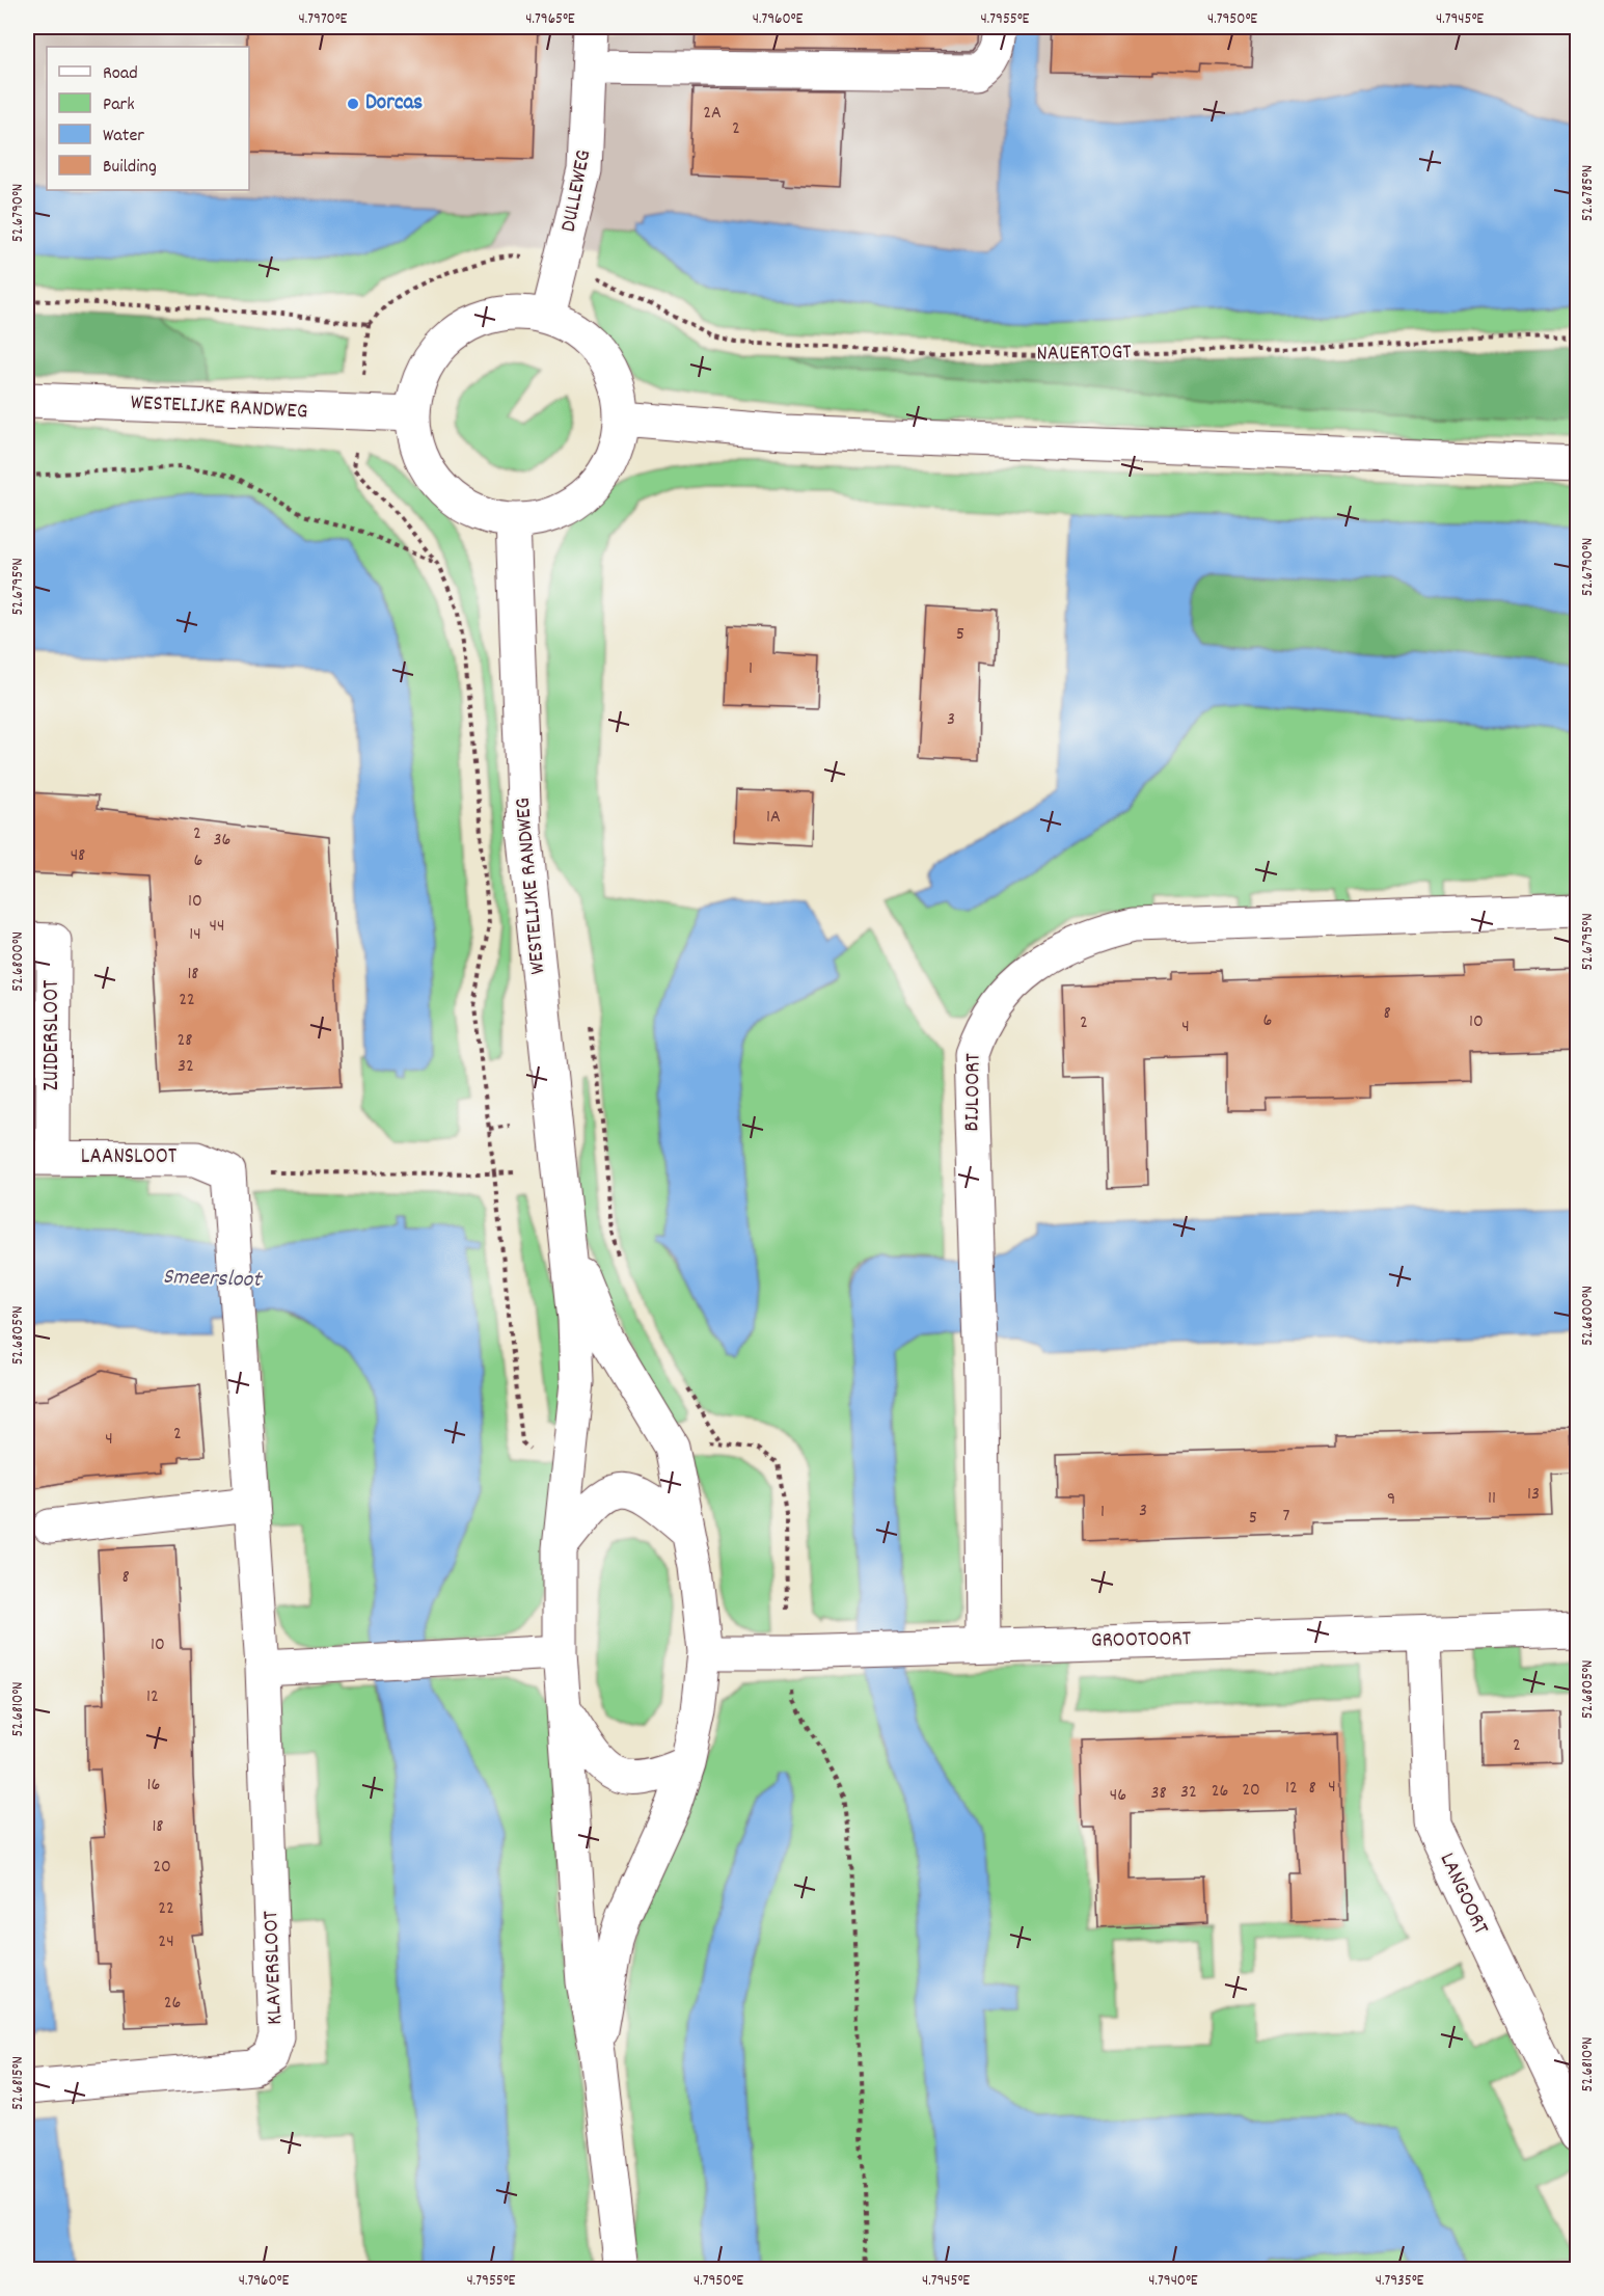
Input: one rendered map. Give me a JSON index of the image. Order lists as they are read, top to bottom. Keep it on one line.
{"streets":{"street":["DULLEWEG","WESTELIJKE RANDWEG","ZUIDERSLOOT","BIJLOORT","LAANSLOOT","GROOTOORT","LANGOORT","KLAVERSLOOT"],"path":["NAUERTOGT"]},"crossings":[["DULLEWEG","WESTELIJKE RANDWEG"],["WESTELIJKE RANDWEG","GROOTOORT"],["ZUIDERSLOOT","LAANSLOOT"],["BIJLOORT","GROOTOORT"],["LAANSLOOT","KLAVERSLOOT"],["GROOTOORT","LANGOORT"]],"water":["Smeersloot"],"places":["Dorcas"],"house_numbers":["2A","2","5","1","3","1A","2","36","48","6","10","44","14","18","22","8","6","10","2","4","28","32","2","4","13","11","9","3","1","7","5","8","10","12","2","16","4","12","8","20","26","32","38","46","18","20","22","24","26"],"legend":["Road","Park","Water","Building"],"coordinates":["4.7970°E","4.7965°E","4.7960°E","4.7955°E","4.7950°E","4.7945°E","52.6785°N","52.6790°N","52.6795°N","52.6800°N","52.6805°N","52.6810°N","52.6815°N","4.7940°E","4.7935°E"]}
